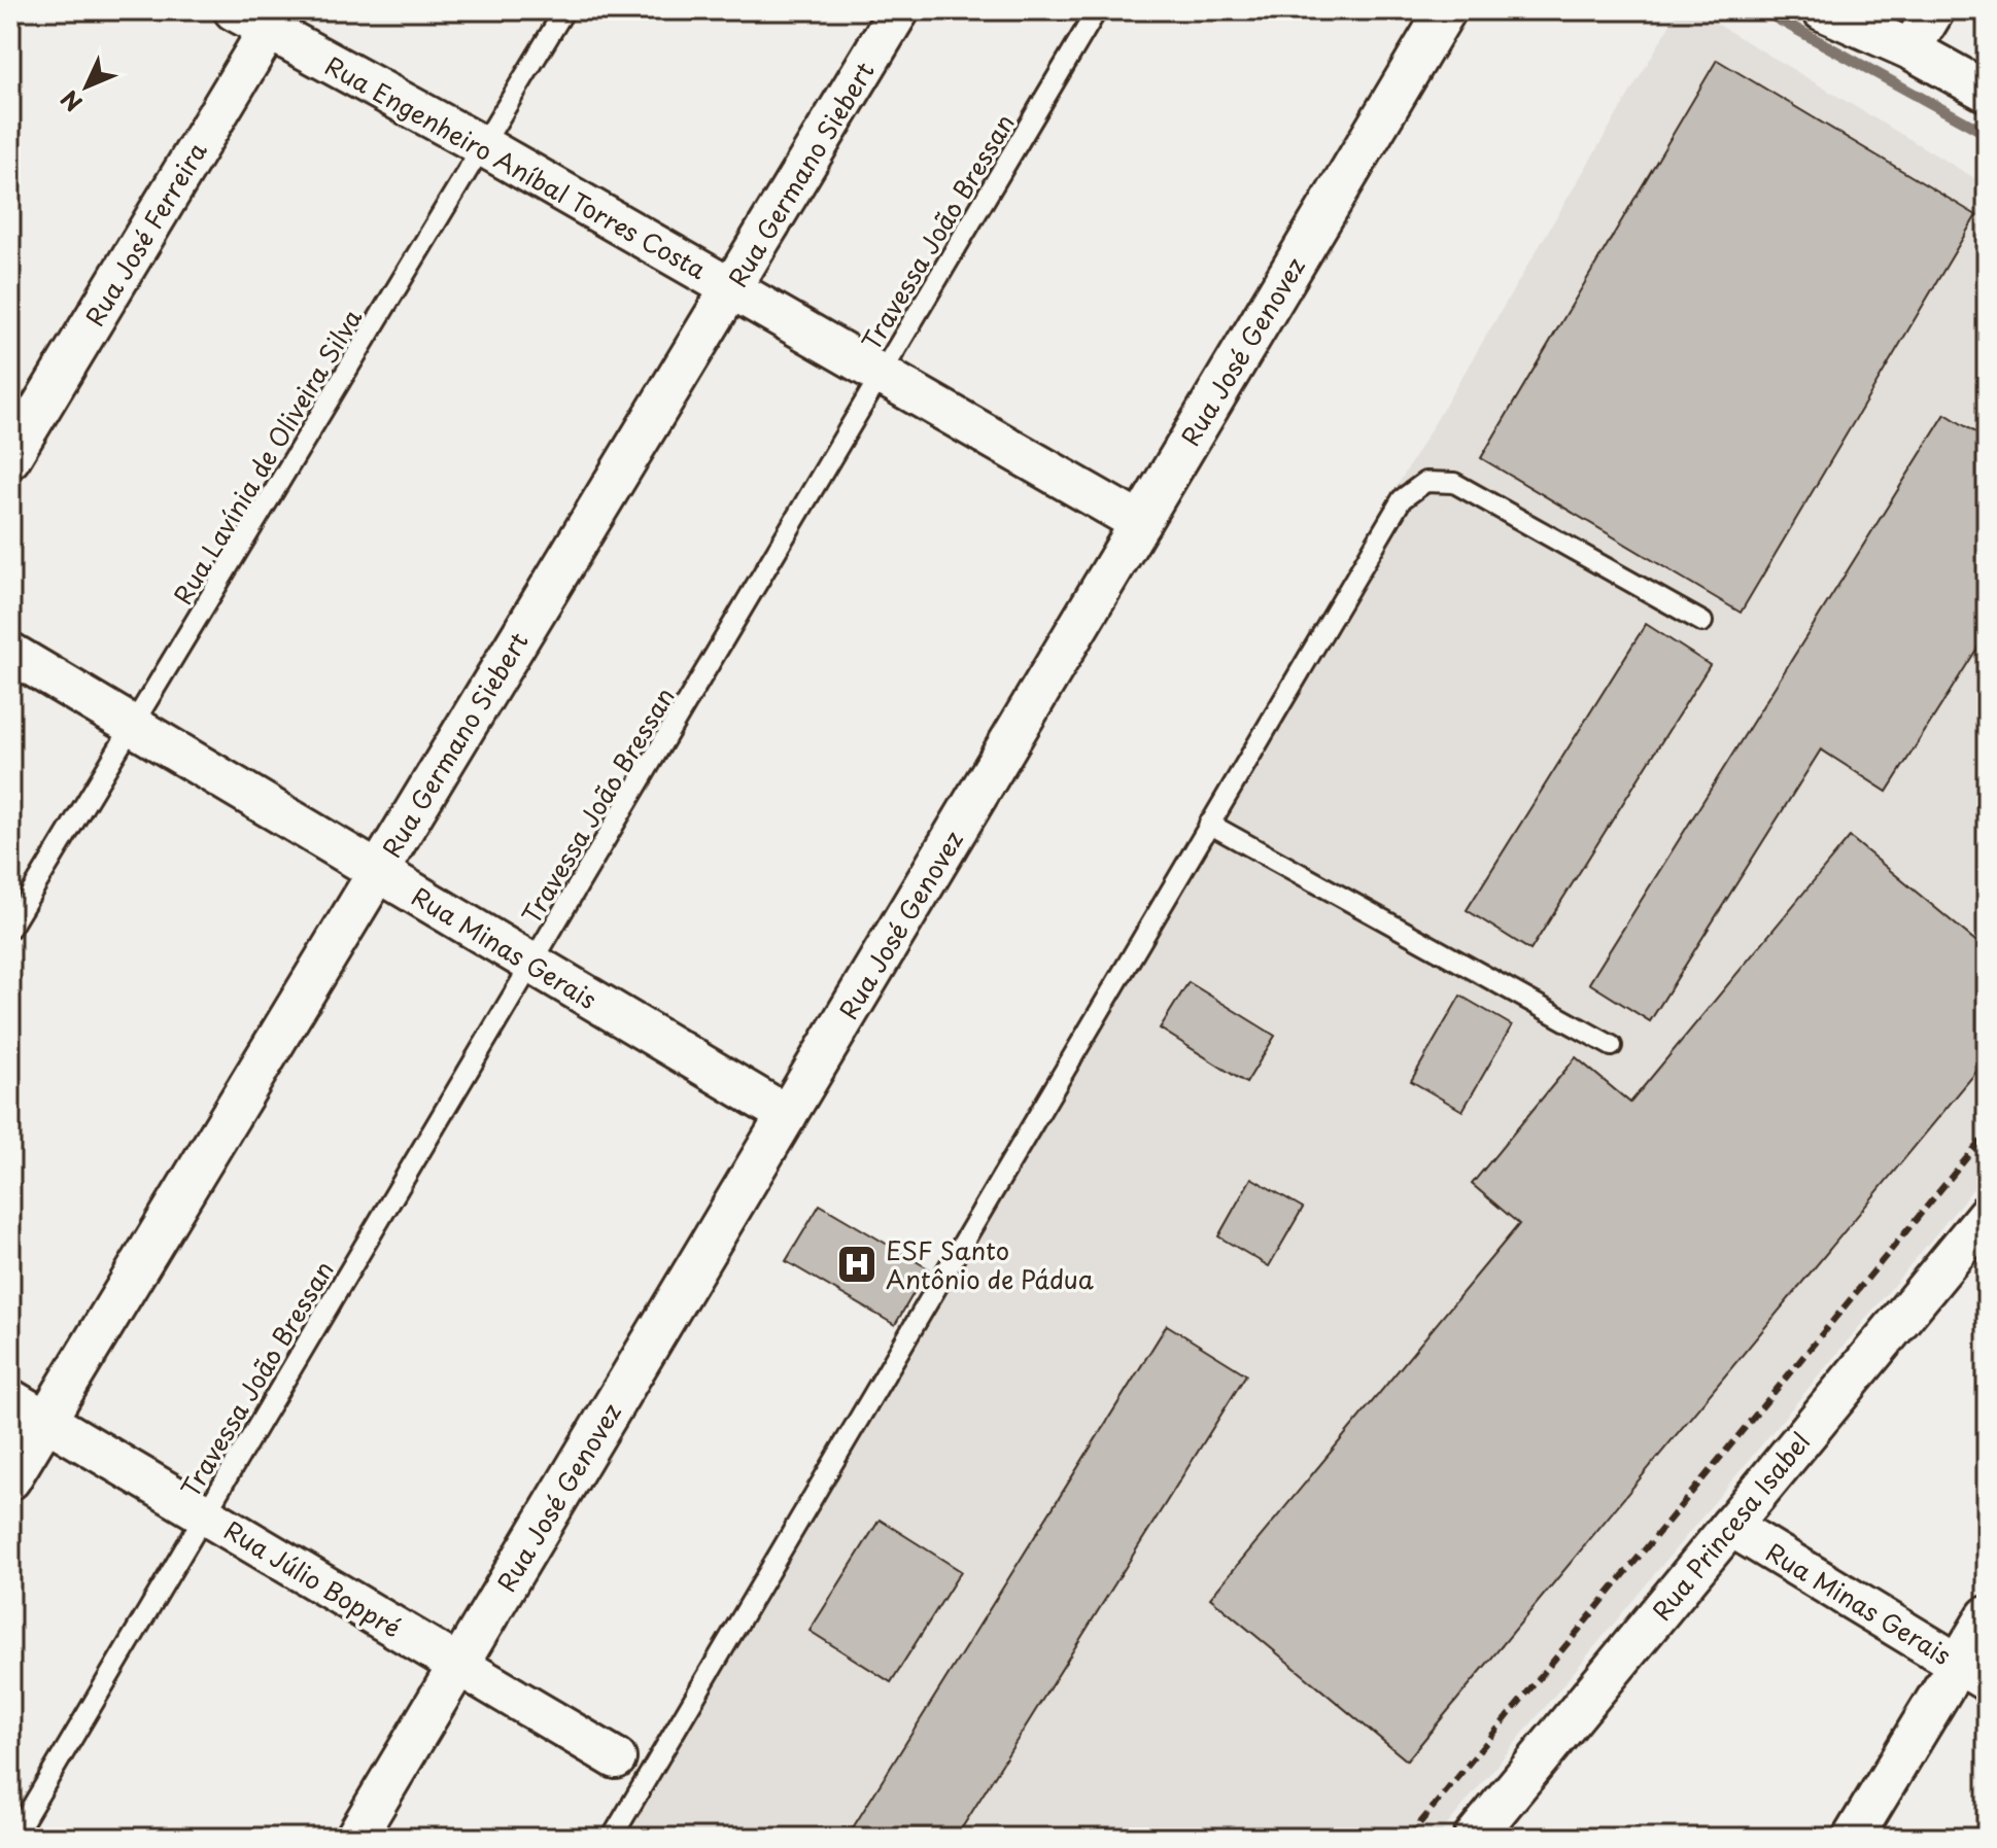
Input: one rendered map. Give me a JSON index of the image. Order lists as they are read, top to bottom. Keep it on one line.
{"streets":{"street":["Rua Engenheiro Aníbal Torres Costa","Rua Germano Siebert","Rua José Ferreira","Rua José Genovez","Rua Minas Gerais","Rua Princesa Isabel","Rua Júlio Boppré"],"lane":["Travessa João Bressan","Rua Lavínia de Oliveira Silva"]},"crossings":[["Rua Engenheiro Aníbal Torres Costa","Rua Germano Siebert"],["Rua Engenheiro Aníbal Torres Costa","Travessa João Bressan"],["Rua Engenheiro Aníbal Torres Costa","Rua José Ferreira"],["Rua Engenheiro Aníbal Torres Costa","Rua José Genovez"],["Rua Engenheiro Aníbal Torres Costa","Rua Lavínia de Oliveira Silva"],["Rua Germano Siebert","Rua Minas Gerais"],["Rua Germano Siebert","Rua Júlio Boppré"],["Travessa João Bressan","Rua Minas Gerais"],["Travessa João Bressan","Rua Júlio Boppré"],["Rua José Genovez","Rua Minas Gerais"],["Rua José Genovez","Rua Júlio Boppré"],["Rua Lavínia de Oliveira Silva","Rua Minas Gerais"],["Rua Minas Gerais","Rua Princesa Isabel"]],"places":{"hospital":["ESF Santo Antônio de Pádua"]},"north":"bottom left"}
